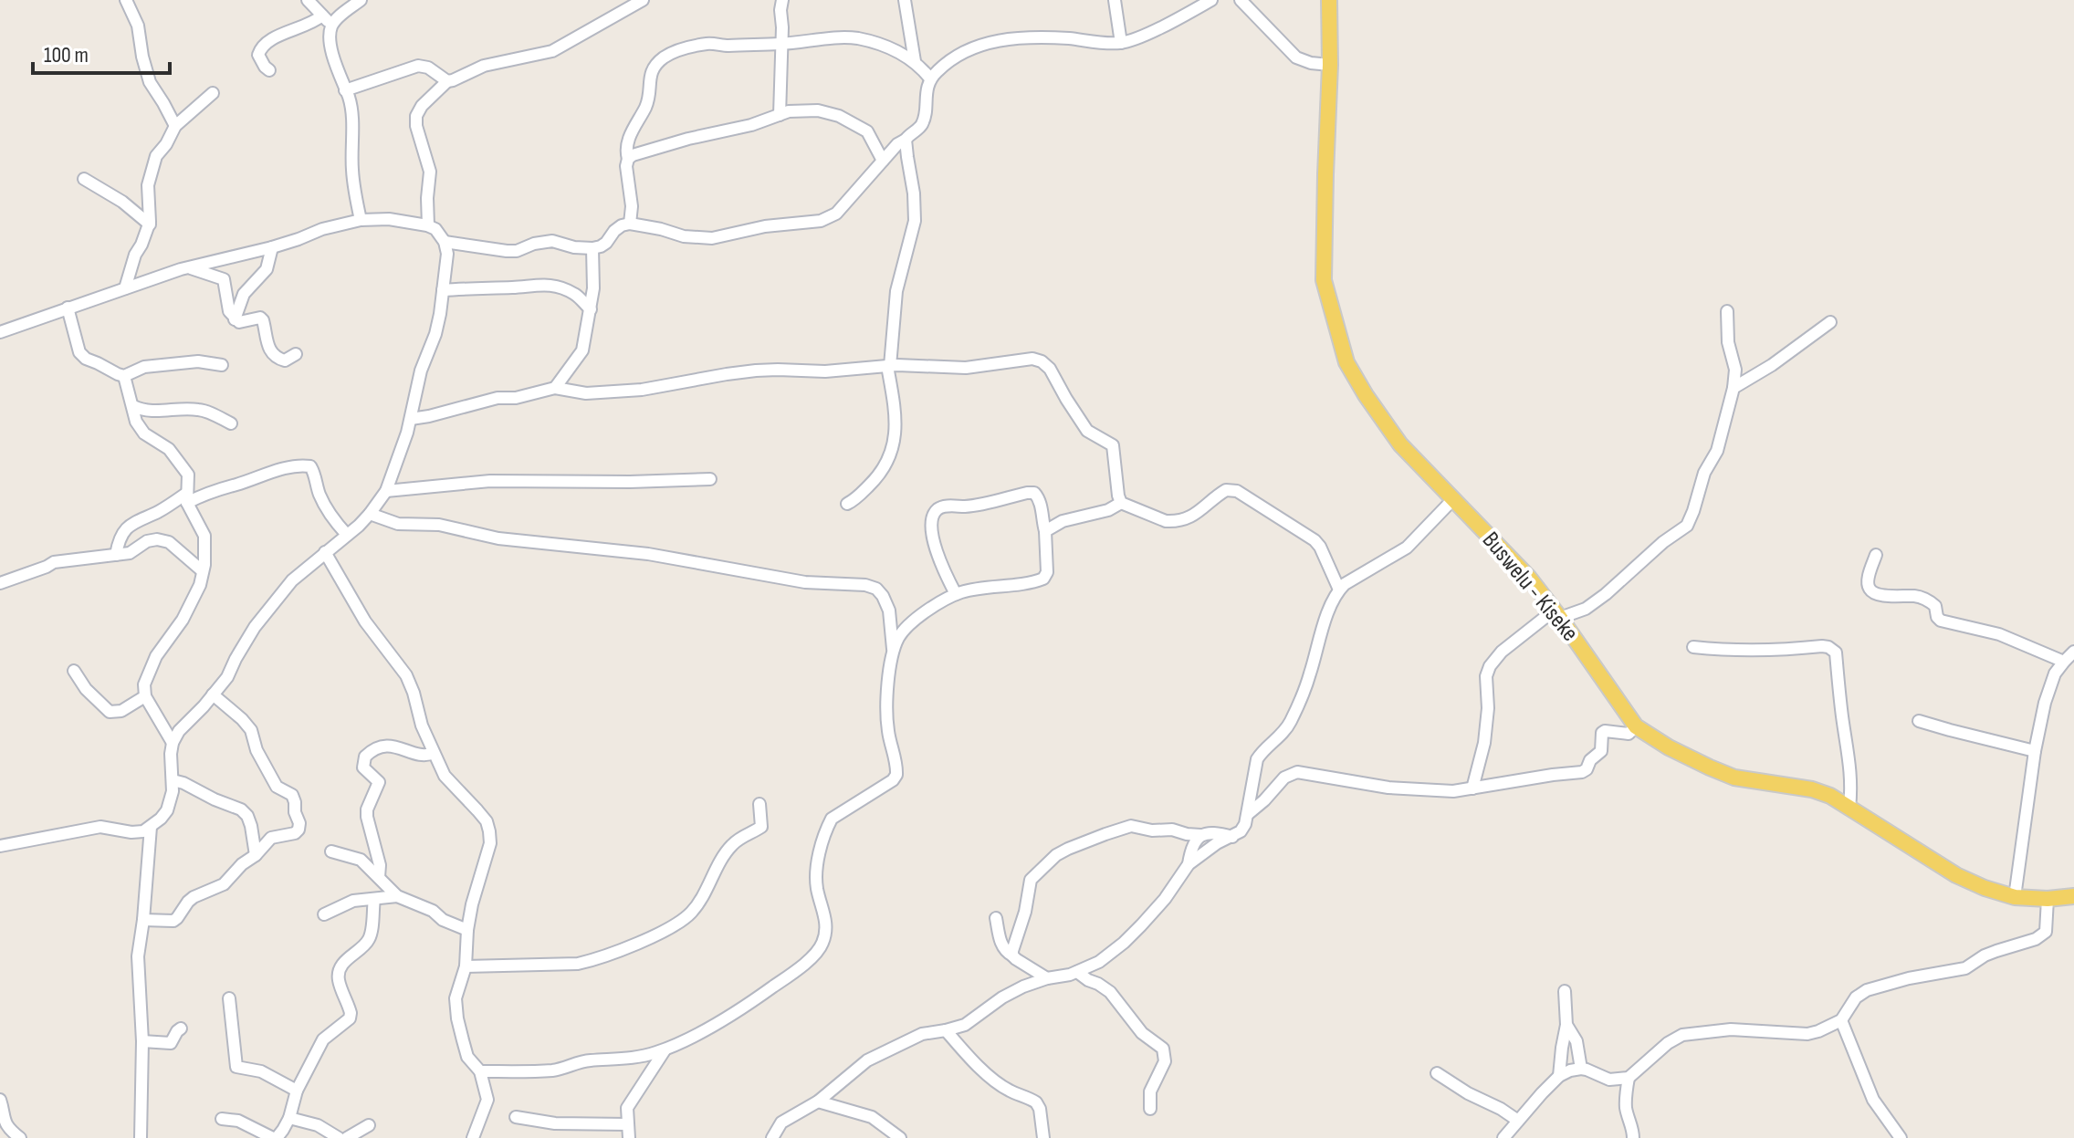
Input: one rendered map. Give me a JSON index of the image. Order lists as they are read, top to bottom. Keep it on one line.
{"streets":{"main road":["Buswelu - Kiseke"]},"scale_bar":"100 m"}
